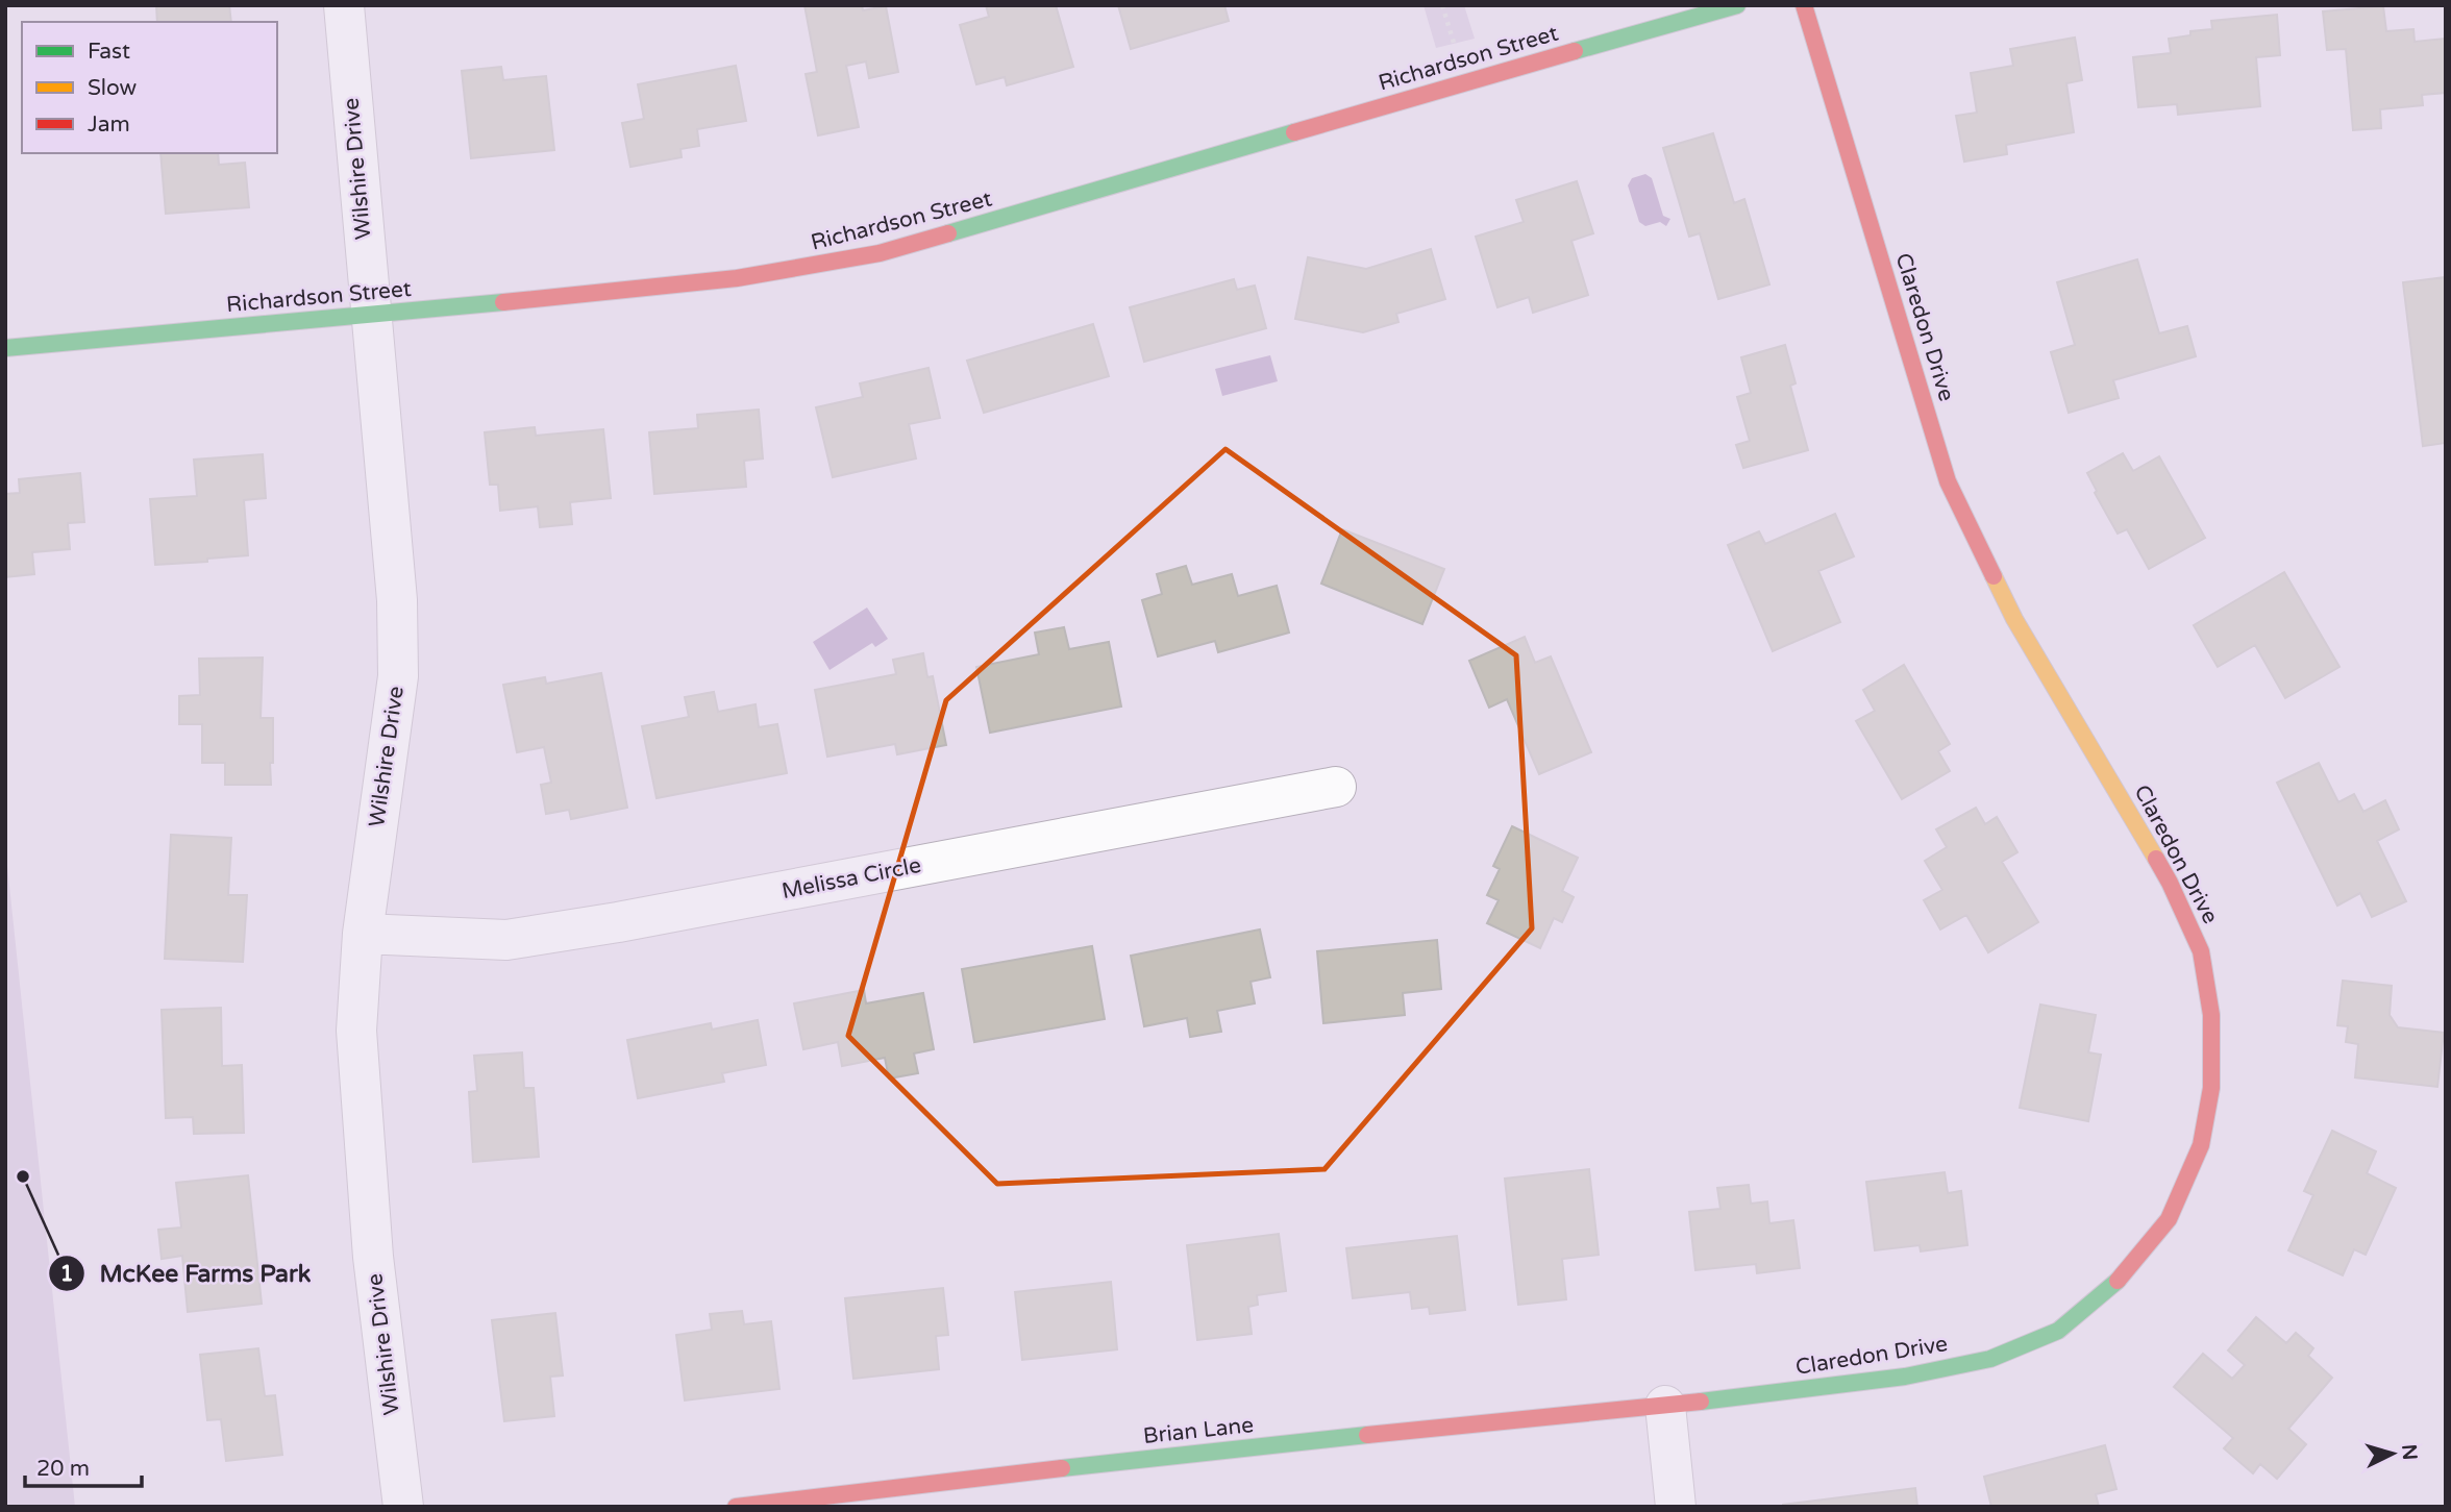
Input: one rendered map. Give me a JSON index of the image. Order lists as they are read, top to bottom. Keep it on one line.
{"streets":{"street":["Richardson Street","Wilshire Drive","Claredon Drive","Melissa Circle","Brian Lane"]},"crossings":[["Richardson Street","Wilshire Drive"],["Wilshire Drive","Melissa Circle"],["Claredon Drive","Brian Lane"]],"places":["McKee Farms Park"],"legend":["Fast","Slow","Jam"],"scale_bar":"20 m","north":"right"}
